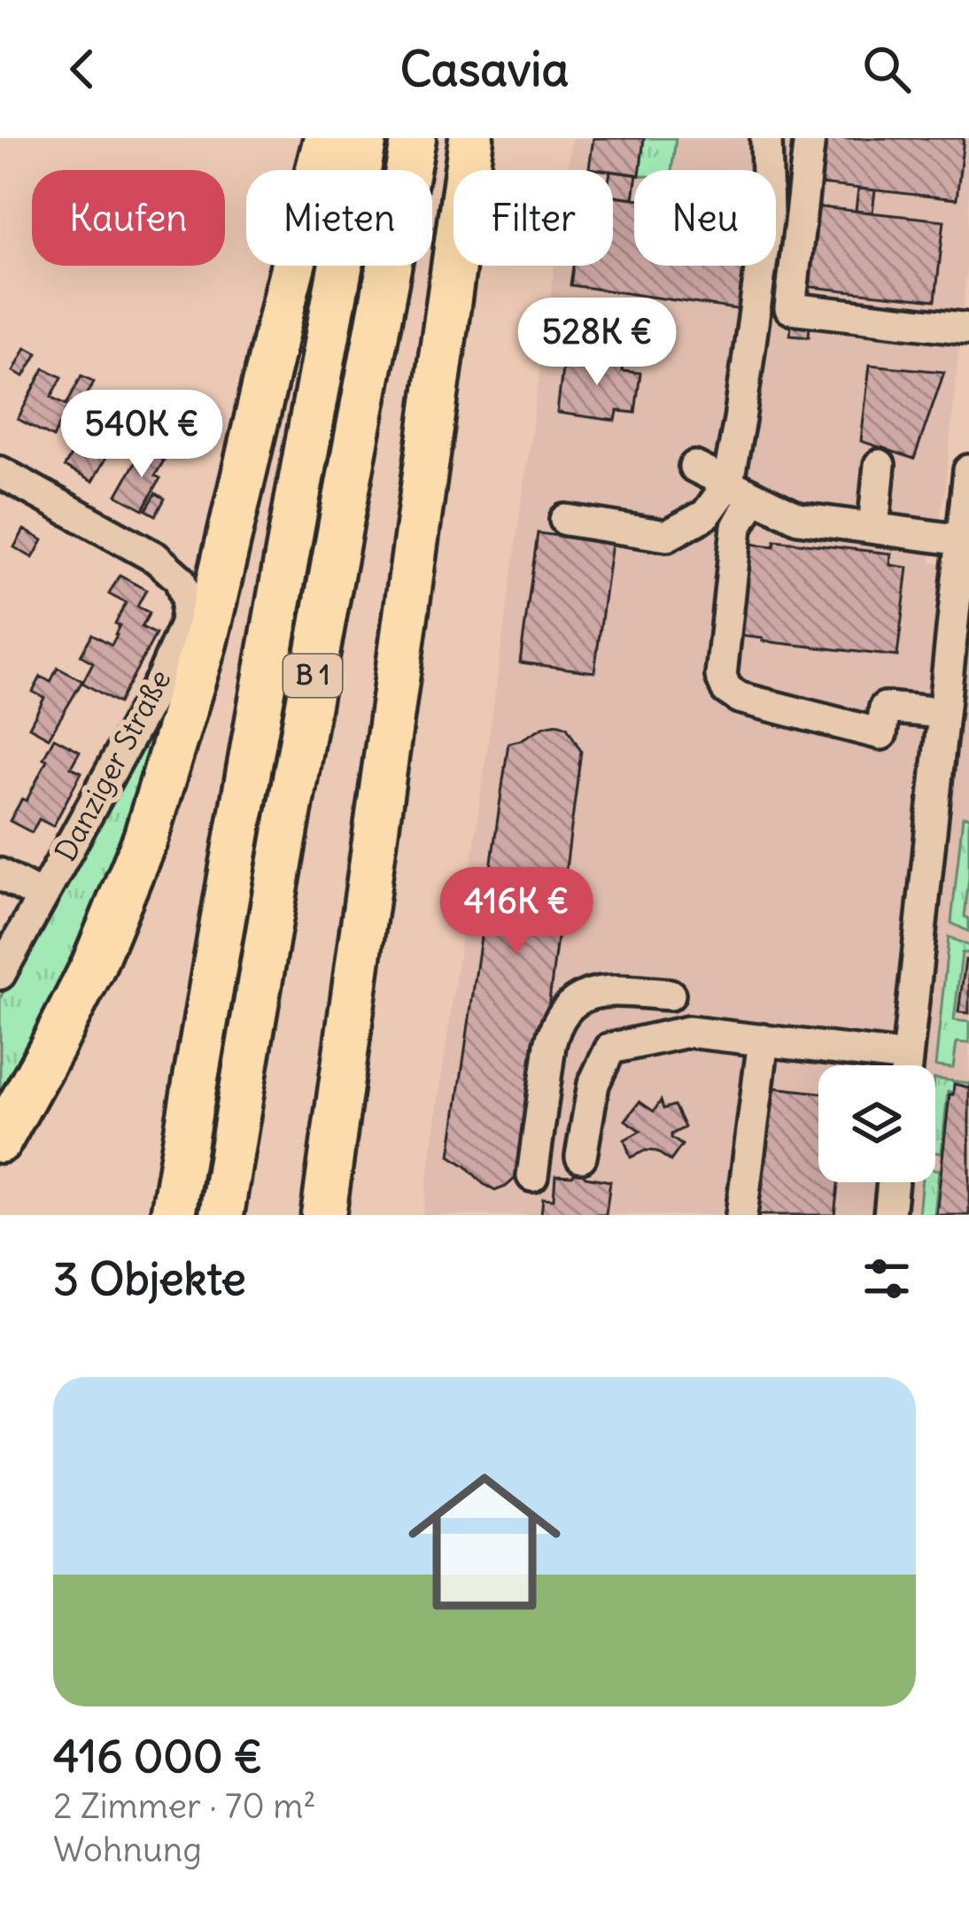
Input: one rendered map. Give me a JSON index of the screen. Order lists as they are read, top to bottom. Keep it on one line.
{"streets":{"highway":["B 1"],"street":["Danziger Straße"]},"page":{"header":"Casavia","chip":["Kaufen","Mieten","Filter","Neu"],"price":["528K €","540K €","416K €"],"heading":"3 Objekte","list":[{"name":"416 000 €","note":"2 Zimmer · 70 m² · Wohnung"}]}}
